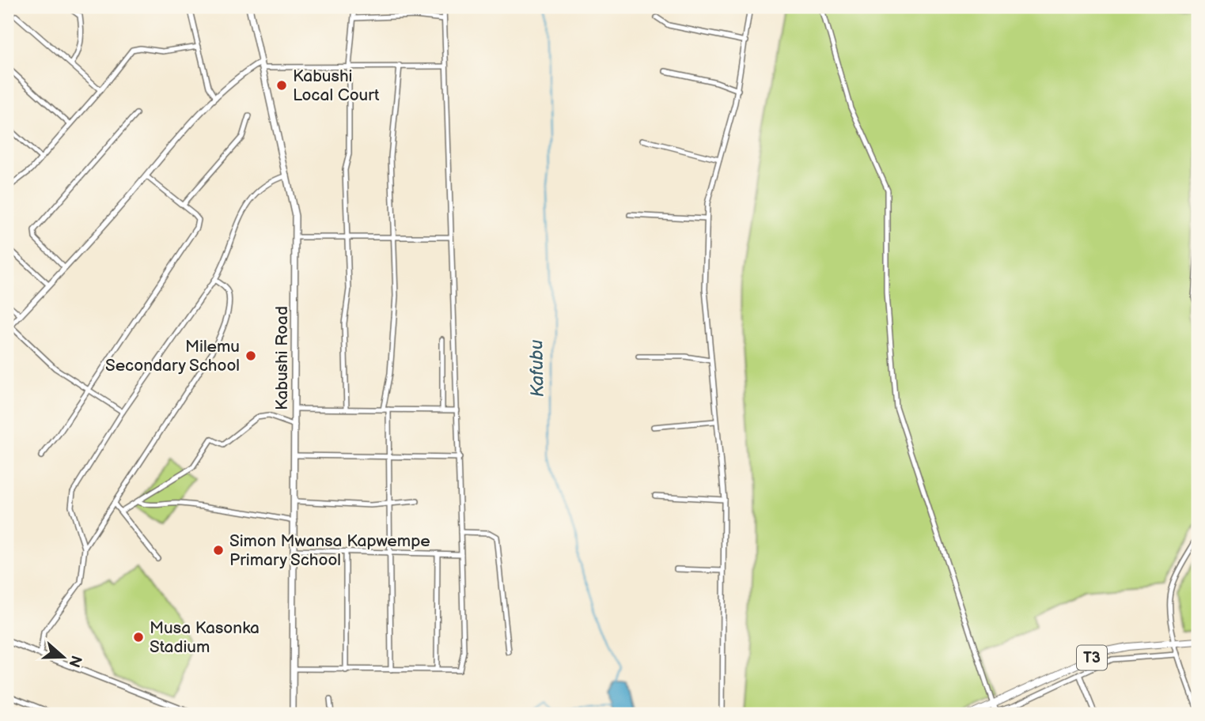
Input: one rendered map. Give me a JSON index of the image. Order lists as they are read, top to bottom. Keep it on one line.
{"streets":{"highway":["T3"],"main road":["Kabushi Road"]},"water":["Kafubu"],"places":["Kabushi Local Court","Milemu Secondary School","Simon Mwansa Kapwempe Primary School","Musa Kasonka Stadium"],"north":"right"}
